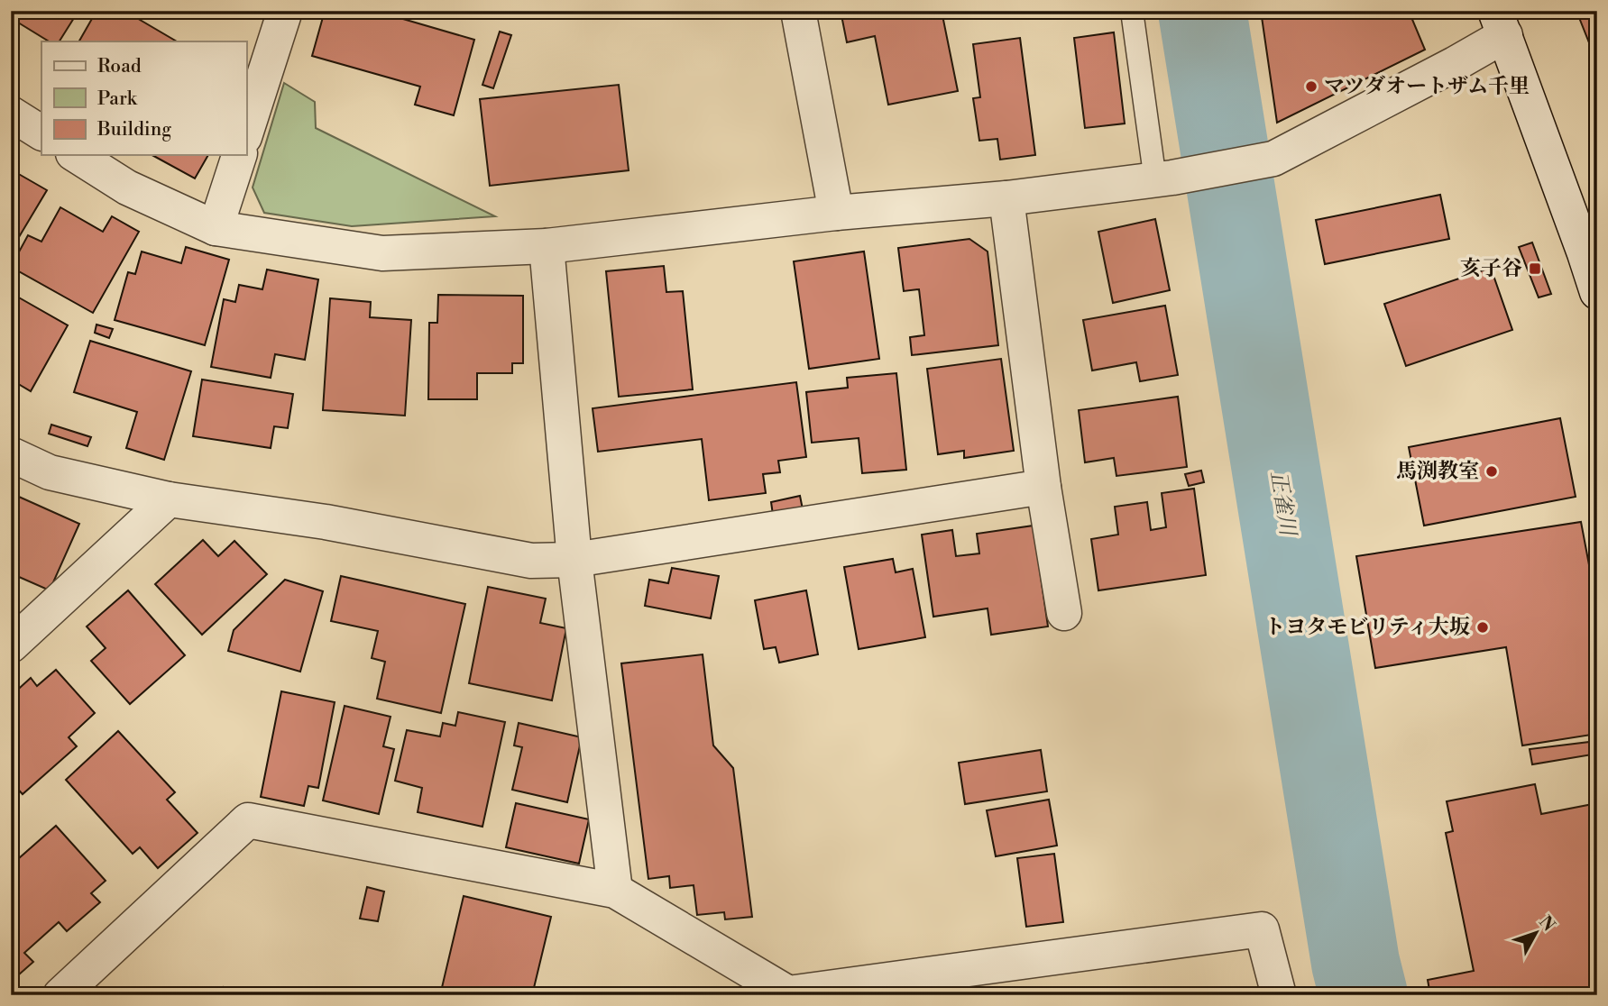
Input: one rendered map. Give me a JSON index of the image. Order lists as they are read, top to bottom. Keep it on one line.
{"water":["正雀川"],"places":{"other":["マツダオートザム千里","馬渕教室","トヨタモビリティ大坂"],"transit":["亥子谷"]},"legend":["Road","Park","Building"],"north":"top right"}
